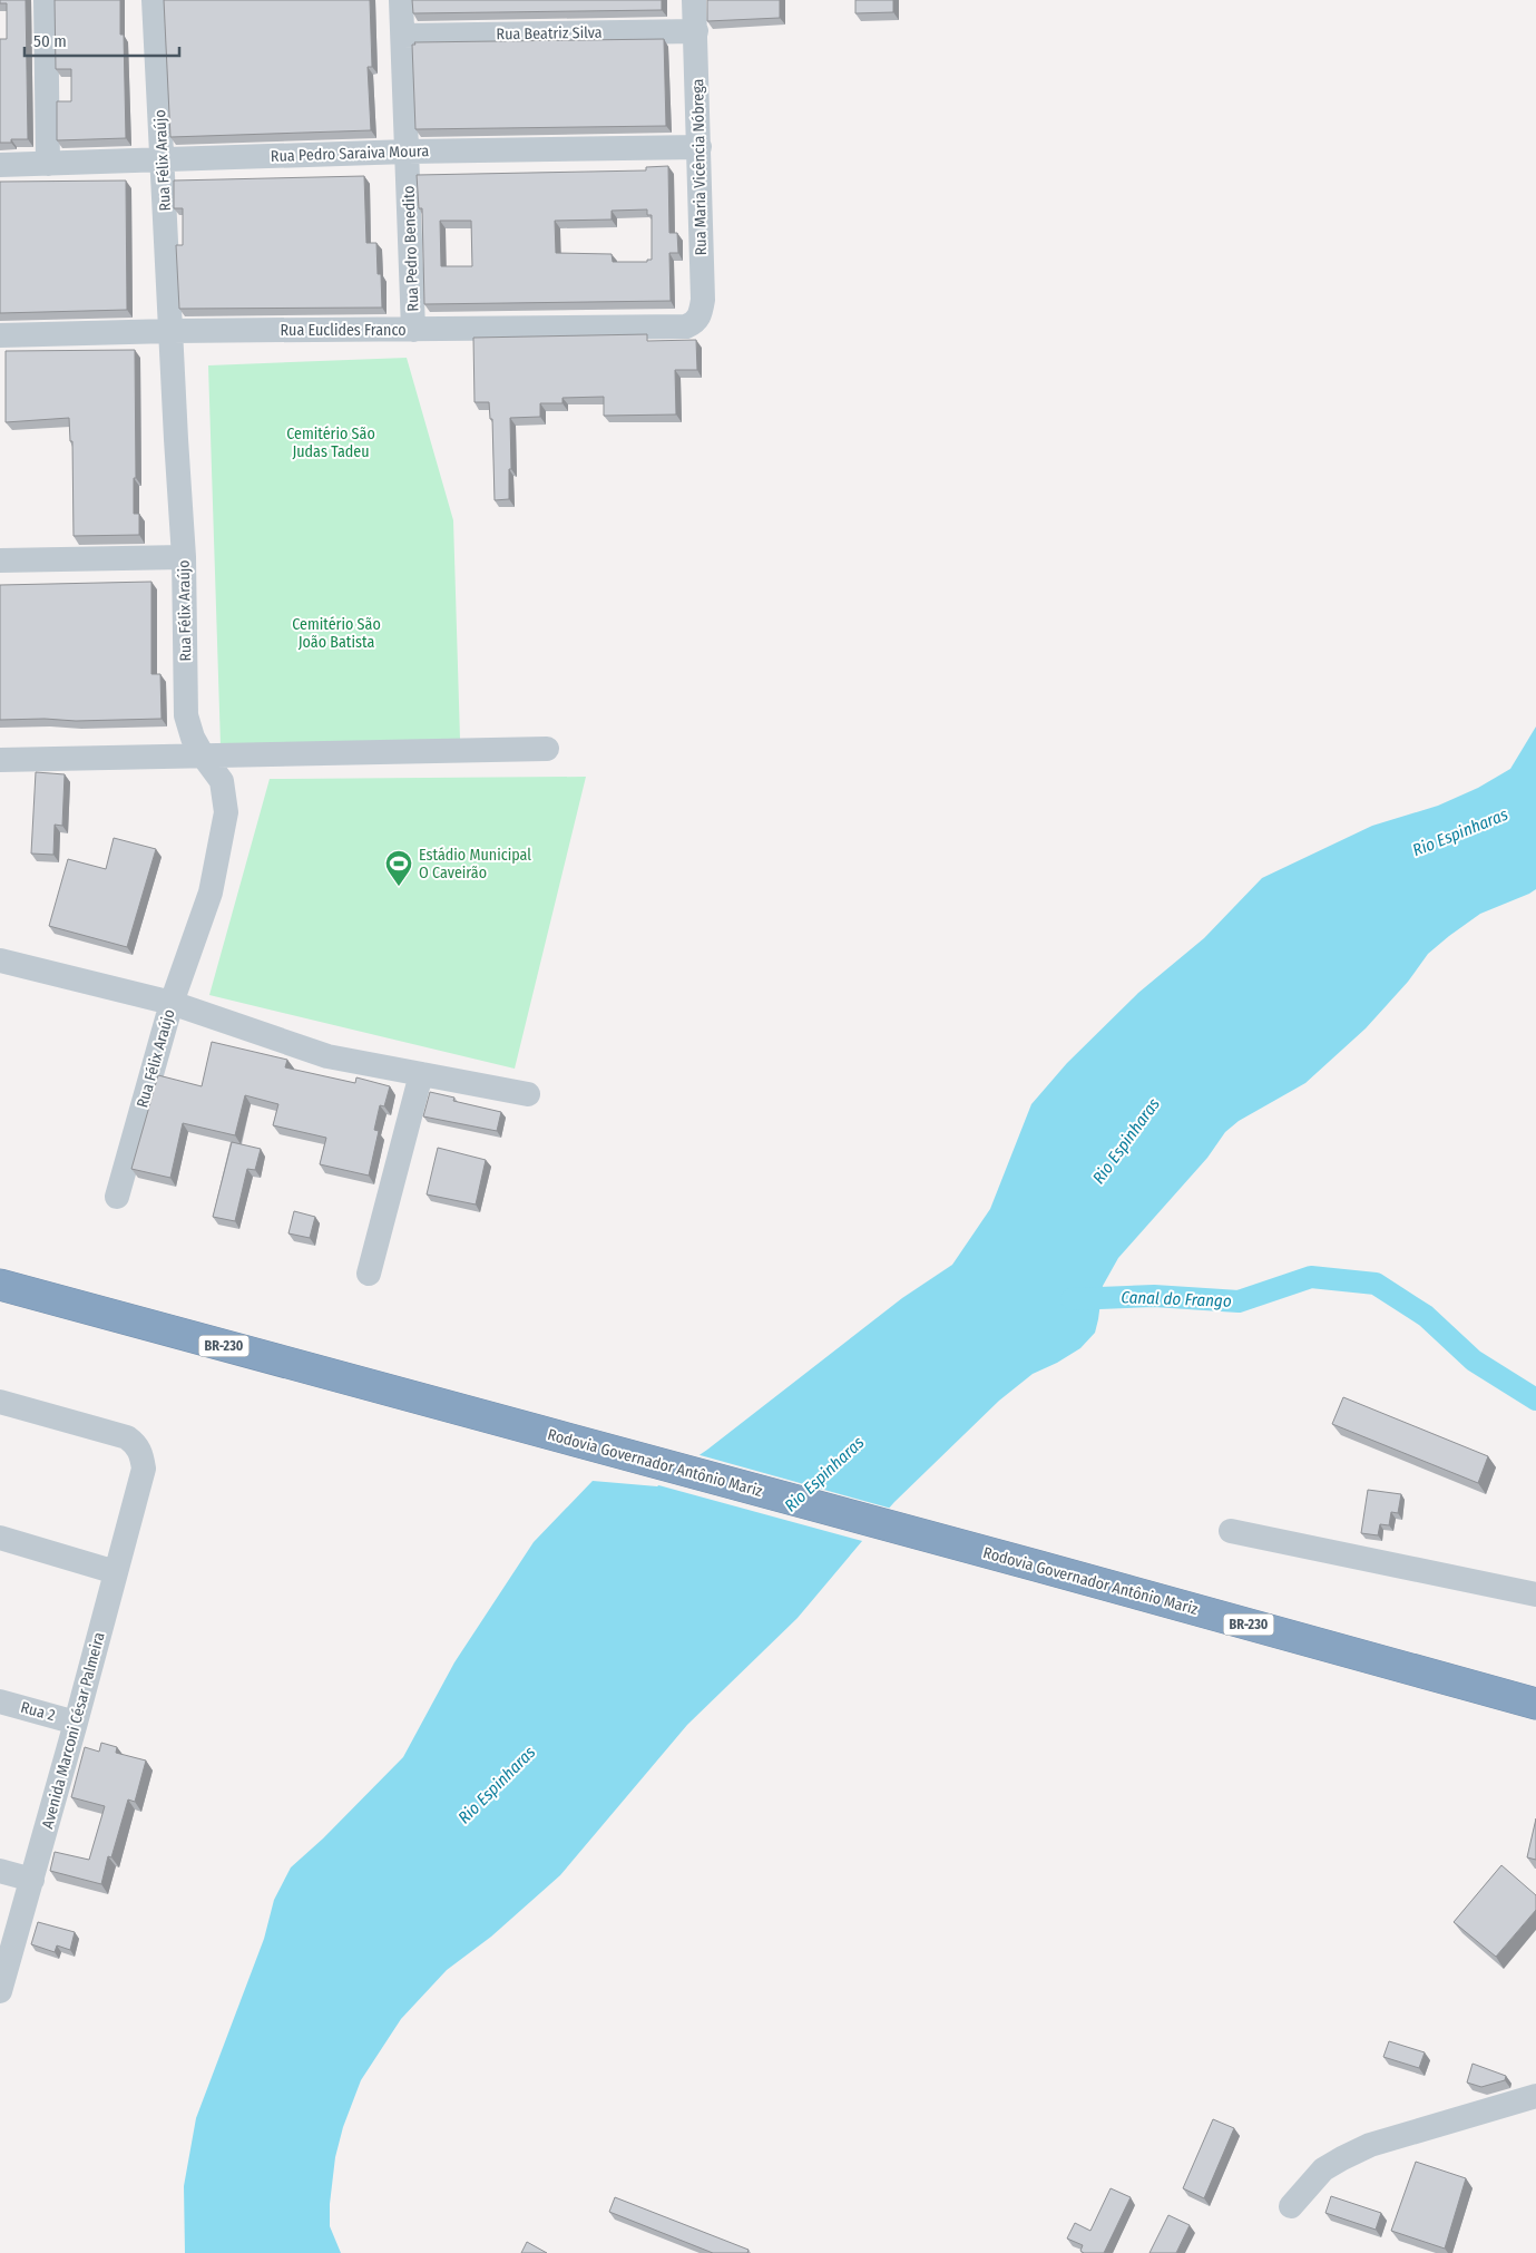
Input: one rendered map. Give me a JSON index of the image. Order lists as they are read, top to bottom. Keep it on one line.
{"streets":{"highway":["BR-230","Rodovia Governador Antônio Mariz"],"street":["Rua Beatriz Silva","Rua Pedro Saraiva Moura","Rua Félix Araújo","Rua Maria Vicência Nóbrega","Rua Pedro Benedito","Rua Euclides Franco","Rua 2","Avenida Marconi César Palmeira"]},"crossings":[["Rua Beatriz Silva","Rua Maria Vicência Nóbrega"],["Rua Beatriz Silva","Rua Pedro Benedito"],["Rua Pedro Saraiva Moura","Rua Félix Araújo"],["Rua Pedro Saraiva Moura","Rua Maria Vicência Nóbrega"],["Rua Pedro Saraiva Moura","Rua Pedro Benedito"],["Rua Félix Araújo","Rua Euclides Franco"],["Rua Maria Vicência Nóbrega","Rua Euclides Franco"],["Rua Pedro Benedito","Rua Euclides Franco"],["Rua 2","Avenida Marconi César Palmeira"]],"water":["Rio Espinharas","Canal do Frango"],"parks":["Cemitério São Judas Tadeu","Cemitério São João Batista"],"places":{"sports":["Estádio Municipal O Caveirão"]},"scale_bar":"50 m"}
